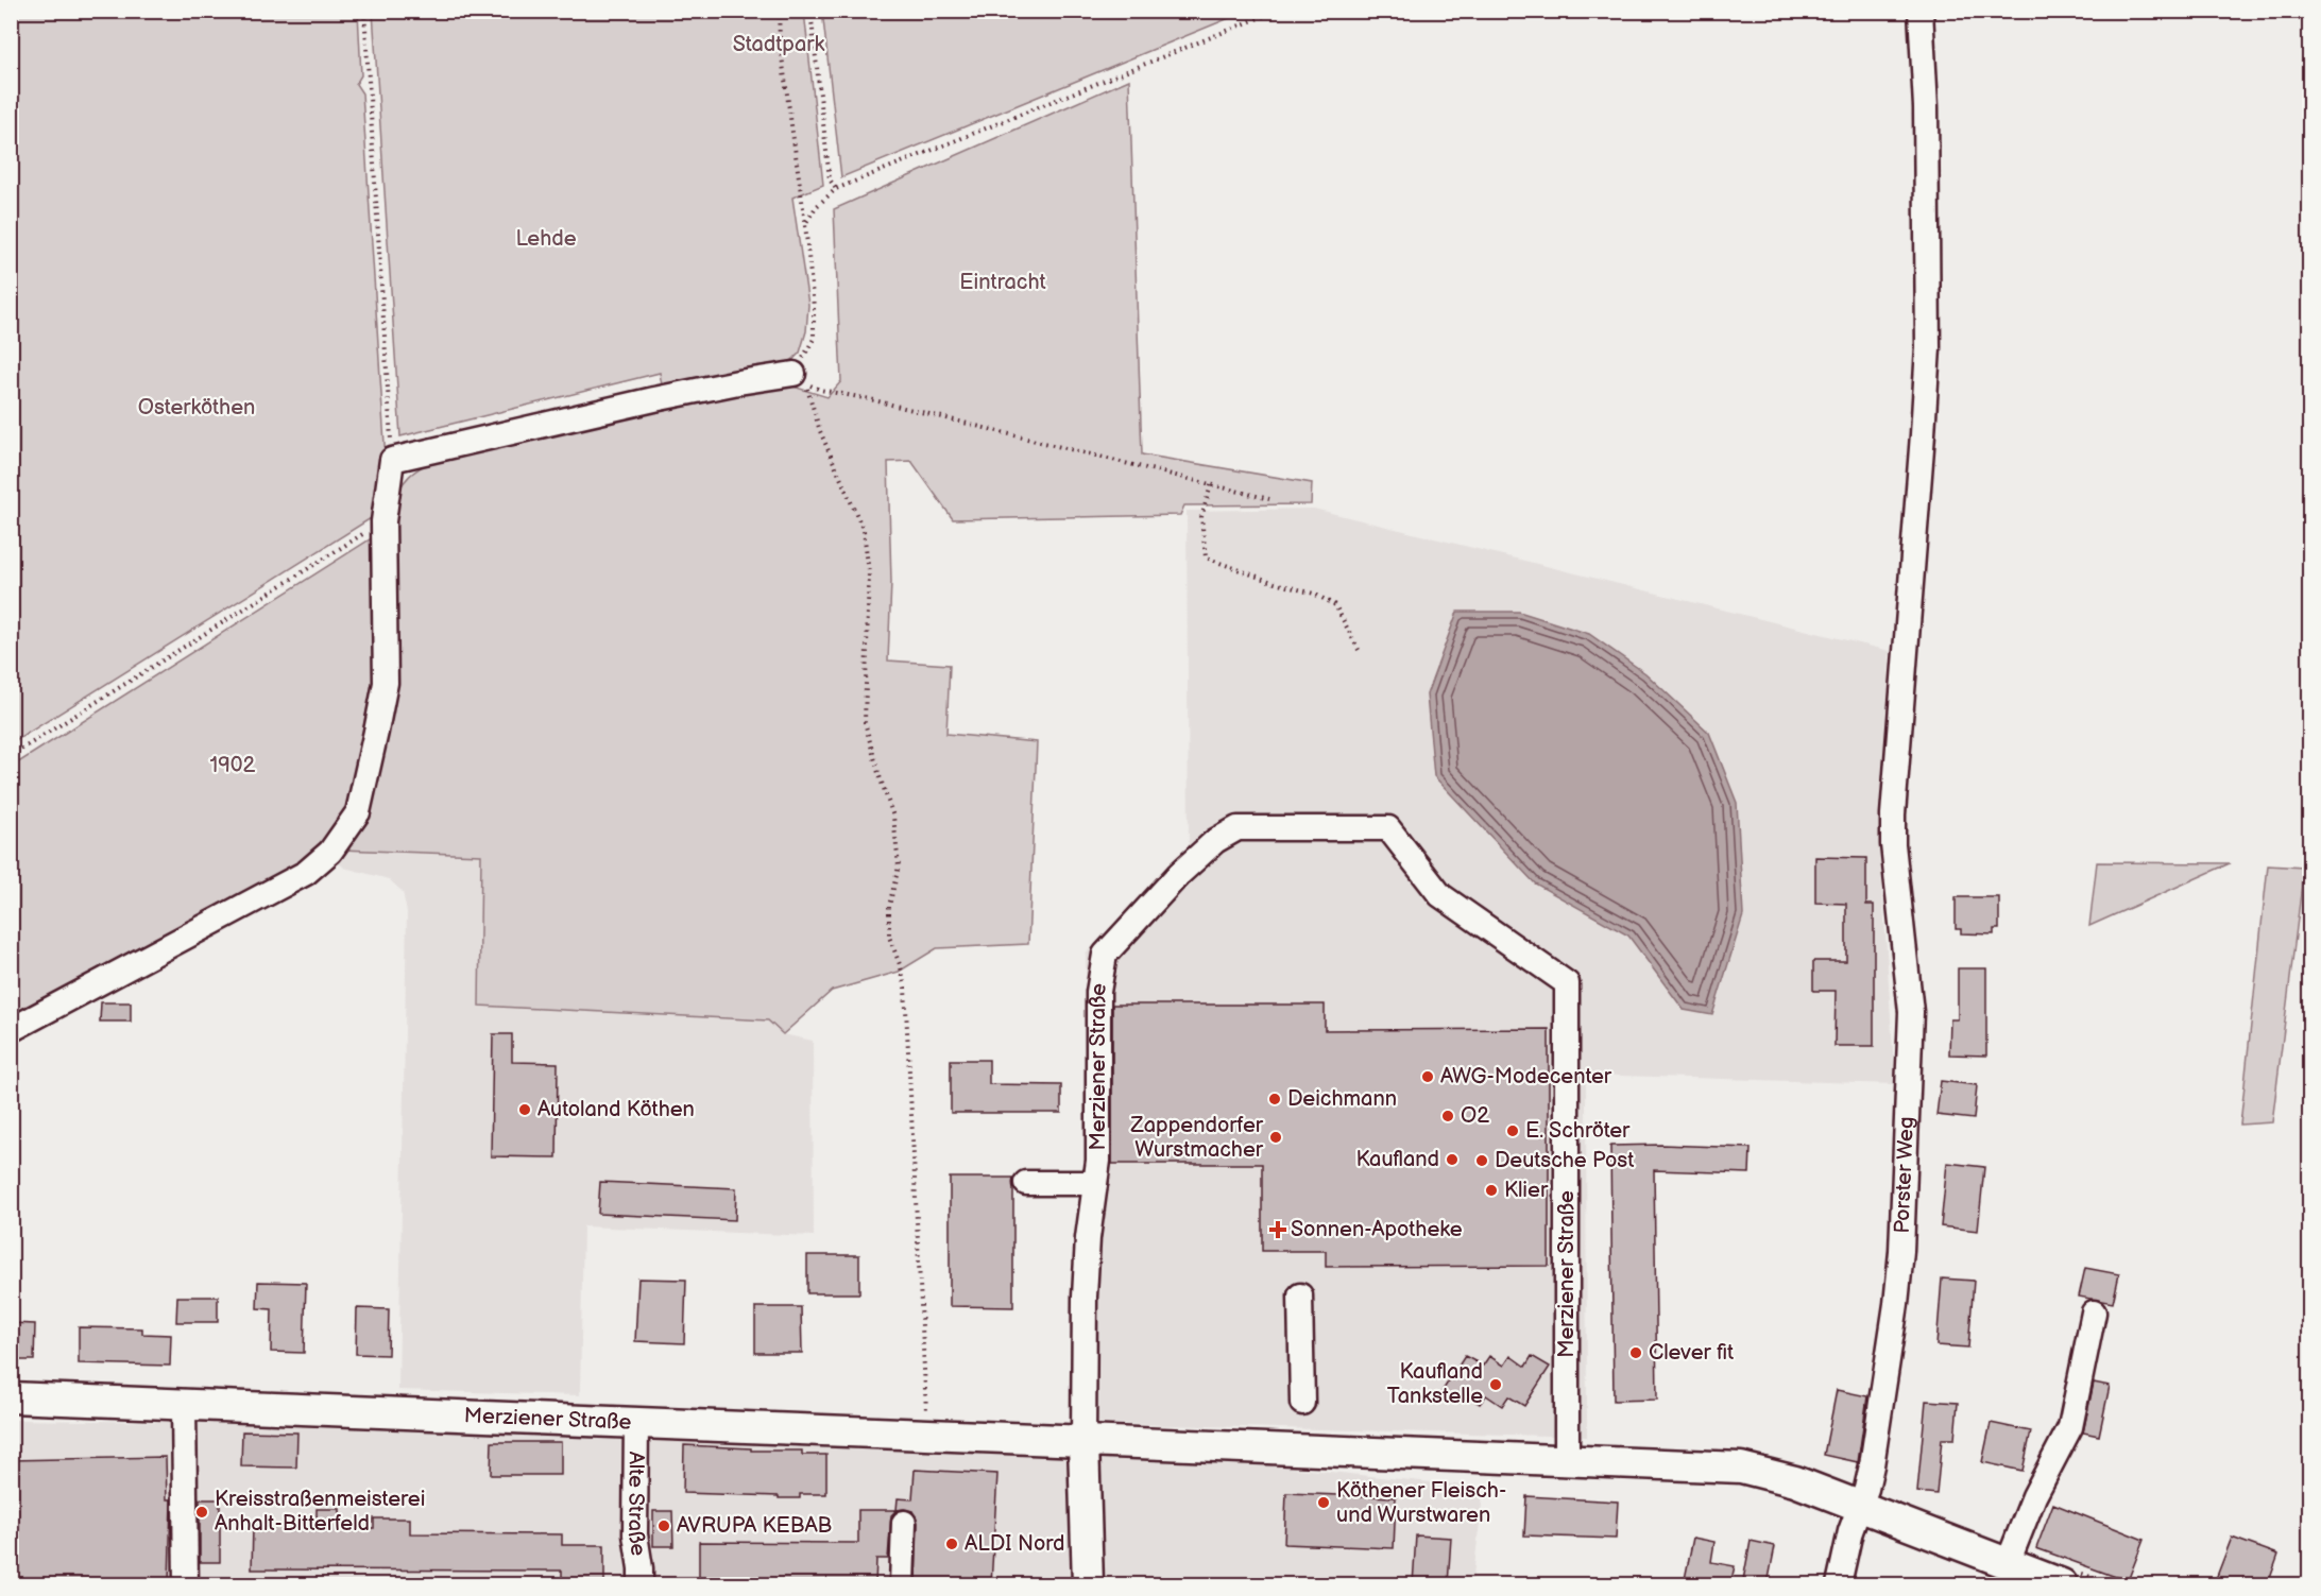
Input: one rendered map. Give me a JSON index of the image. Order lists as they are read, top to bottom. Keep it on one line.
{"streets":{"main road":["Merziener Straße"],"street":["Porster Weg","Alte Straße"]},"crossings":[["Merziener Straße","Porster Weg"],["Merziener Straße","Alte Straße"]],"parks":["Stadtpark","Lehde","Eintracht","Osterköthen","1902"],"places":{"other":["AWG-Modecenter","Deichmann","Autoland Köthen","O2","E. Schröter","Zappendorfer Wurstmacher","Kaufland","Deutsche Post","Klier","Clever fit","Kaufland Tankstelle","Köthener Fleisch- und Wurstwaren","Kreisstraßenmeisterei Anhalt-Bitterfeld","AVRUPA KEBAB","ALDI Nord"],"health":["Sonnen-Apotheke"]}}
